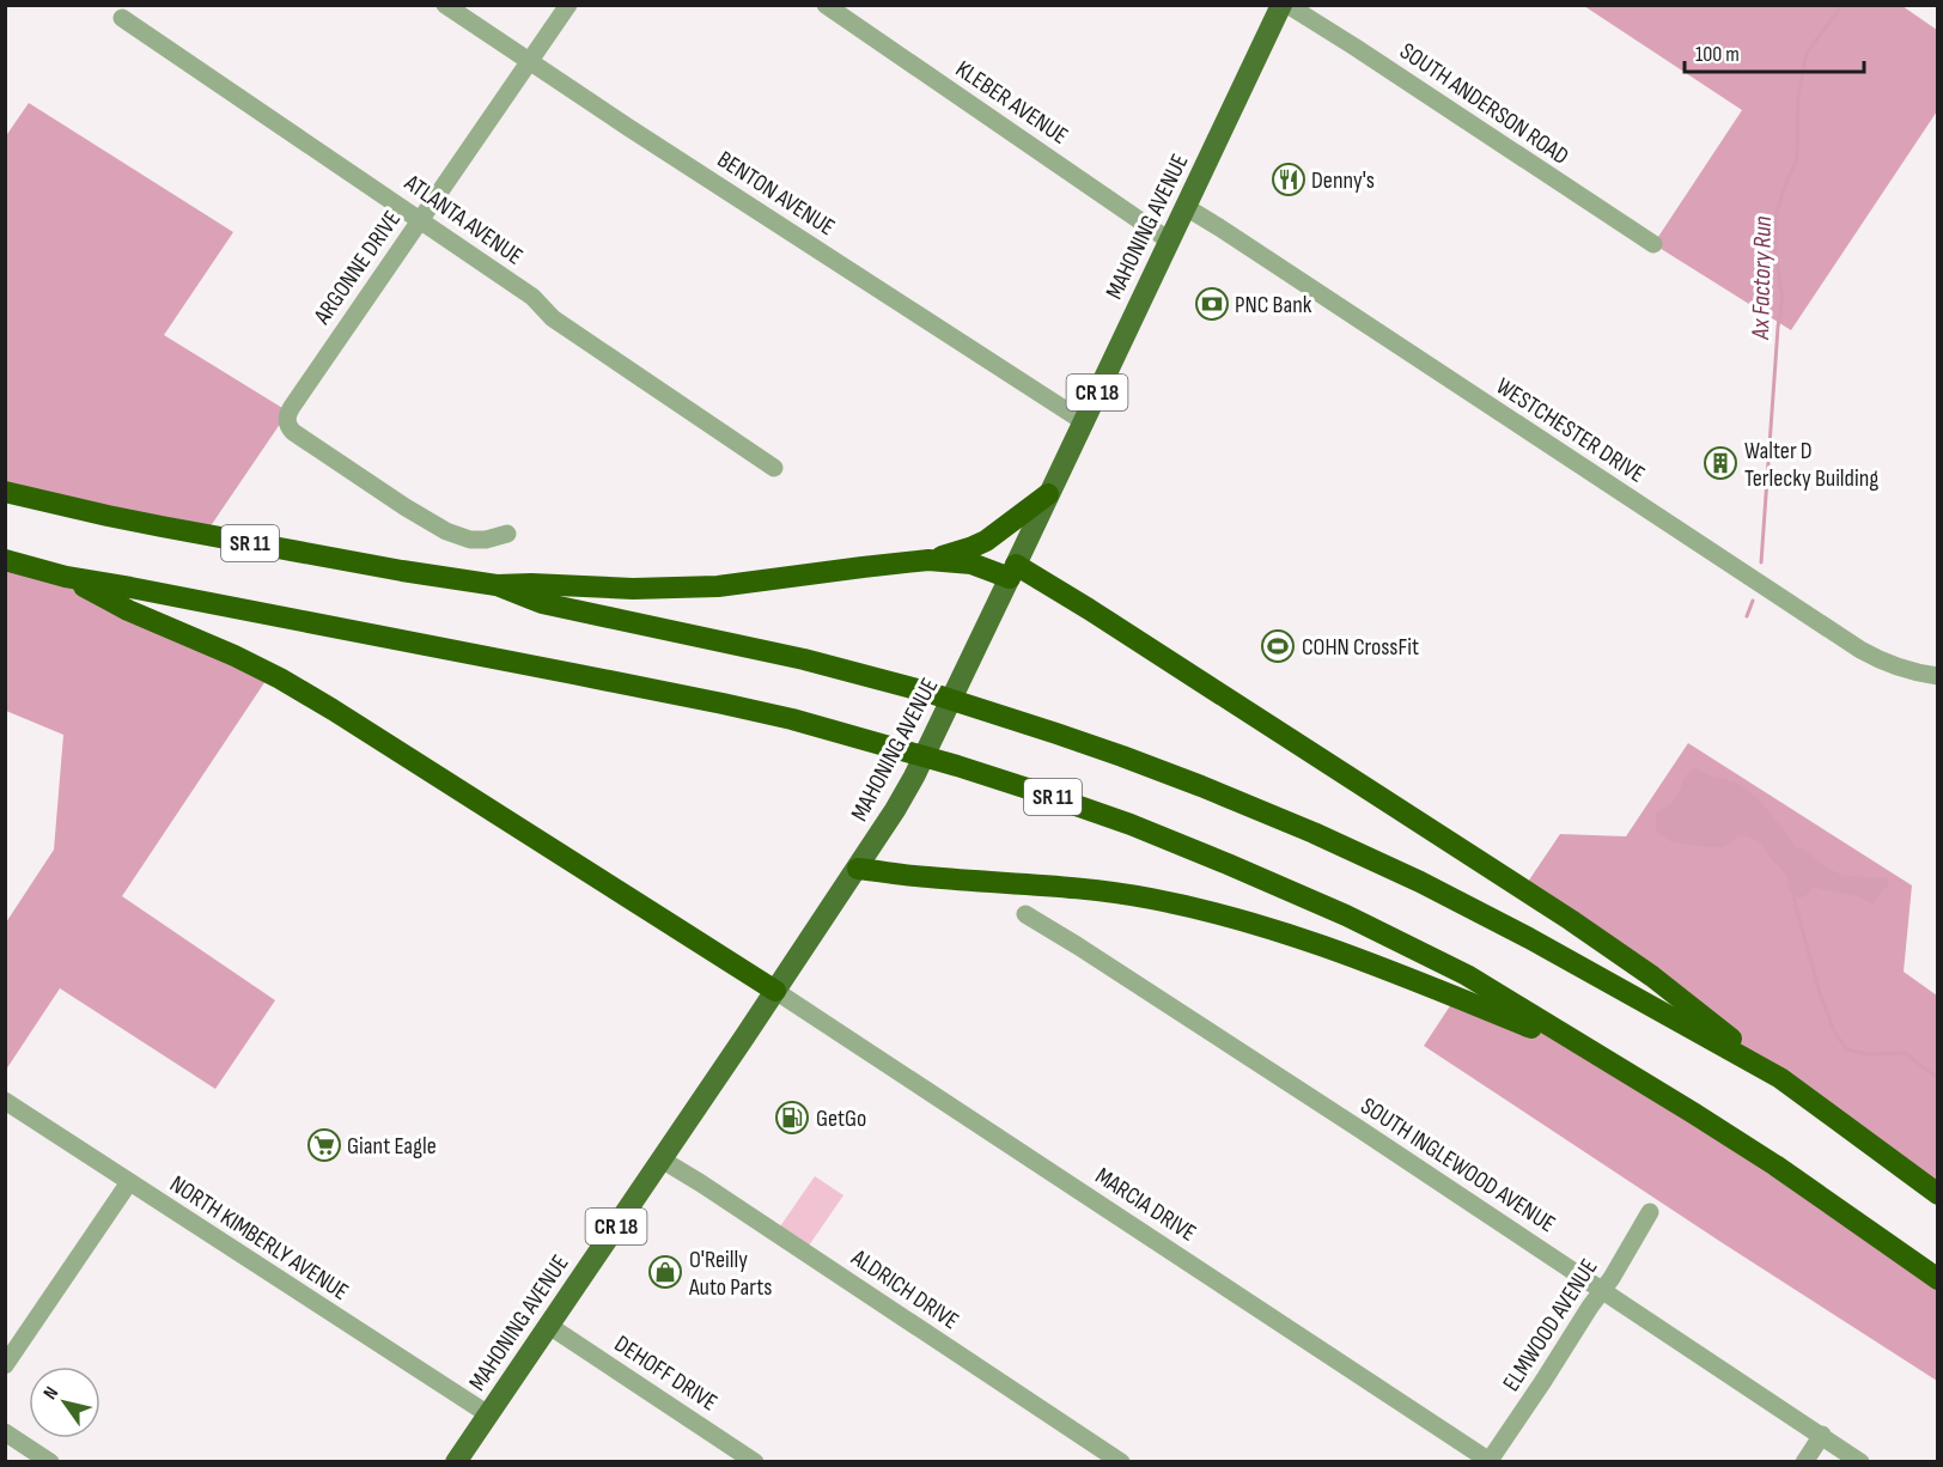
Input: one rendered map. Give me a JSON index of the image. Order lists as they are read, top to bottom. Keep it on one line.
{"streets":{"highway":["SR 11"],"main road":["MAHONING AVENUE","CR 18"],"street":["KLEBER AVENUE","SOUTH ANDERSON ROAD","BENTON AVENUE","ATLANTA AVENUE","ARGONNE DRIVE","WESTCHESTER DRIVE","SOUTH INGLEWOOD AVENUE","MARCIA DRIVE","NORTH KIMBERLY AVENUE","ALDRICH DRIVE","ELMWOOD AVENUE","DEHOFF DRIVE"]},"crossings":[["KLEBER AVENUE","MAHONING AVENUE"],["BENTON AVENUE","MAHONING AVENUE"],["BENTON AVENUE","ARGONNE DRIVE"],["ATLANTA AVENUE","ARGONNE DRIVE"],["MAHONING AVENUE","WESTCHESTER DRIVE"],["MAHONING AVENUE","MARCIA DRIVE"],["MAHONING AVENUE","NORTH KIMBERLY AVENUE"],["MAHONING AVENUE","ALDRICH DRIVE"],["MAHONING AVENUE","DEHOFF DRIVE"],["SOUTH INGLEWOOD AVENUE","ELMWOOD AVENUE"],["MARCIA DRIVE","ELMWOOD AVENUE"]],"water":["Ax Factory Run"],"places":{"restaurant":["Denny's"],"bank":["PNC Bank"],"building":["Walter D Terlecky Building"],"sports":["COHN CrossFit"],"fuel station":["GetGo"],"supermarket":["Giant Eagle"],"shop":["O'Reilly Auto Parts"]},"scale_bar":"100 m","north":"top left"}
